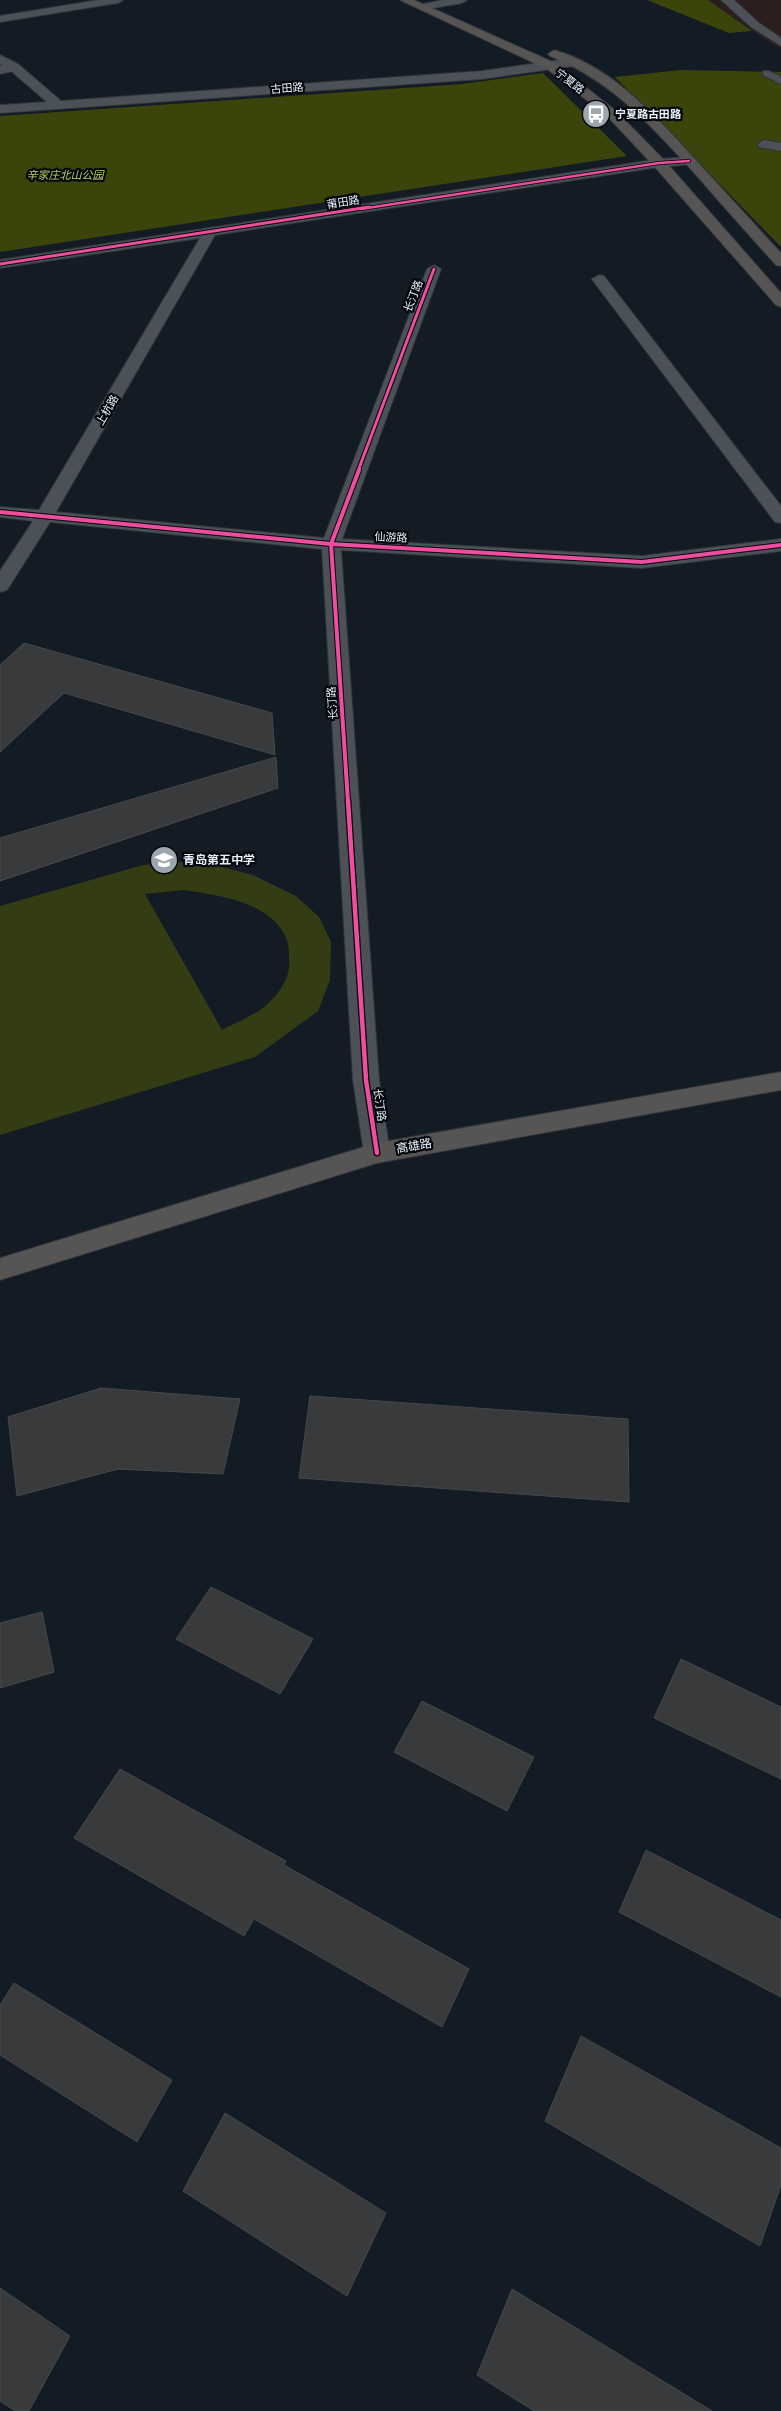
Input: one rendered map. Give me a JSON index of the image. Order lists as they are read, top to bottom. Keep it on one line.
{"streets":{"main road":["宁夏路","高雄路"],"street":["古田路","莆田路","长汀路","上杭路","仙游路"]},"crossings":[["宁夏路","古田路"],["宁夏路","莆田路"],["莆田路","上杭路"],["长汀路","仙游路"],["长汀路","高雄路"],["上杭路","仙游路"]],"parks":["辛家庄北山公园"],"places":{"bus stop":["宁夏路古田路"],"school or university":["青岛第五中学"]}}
